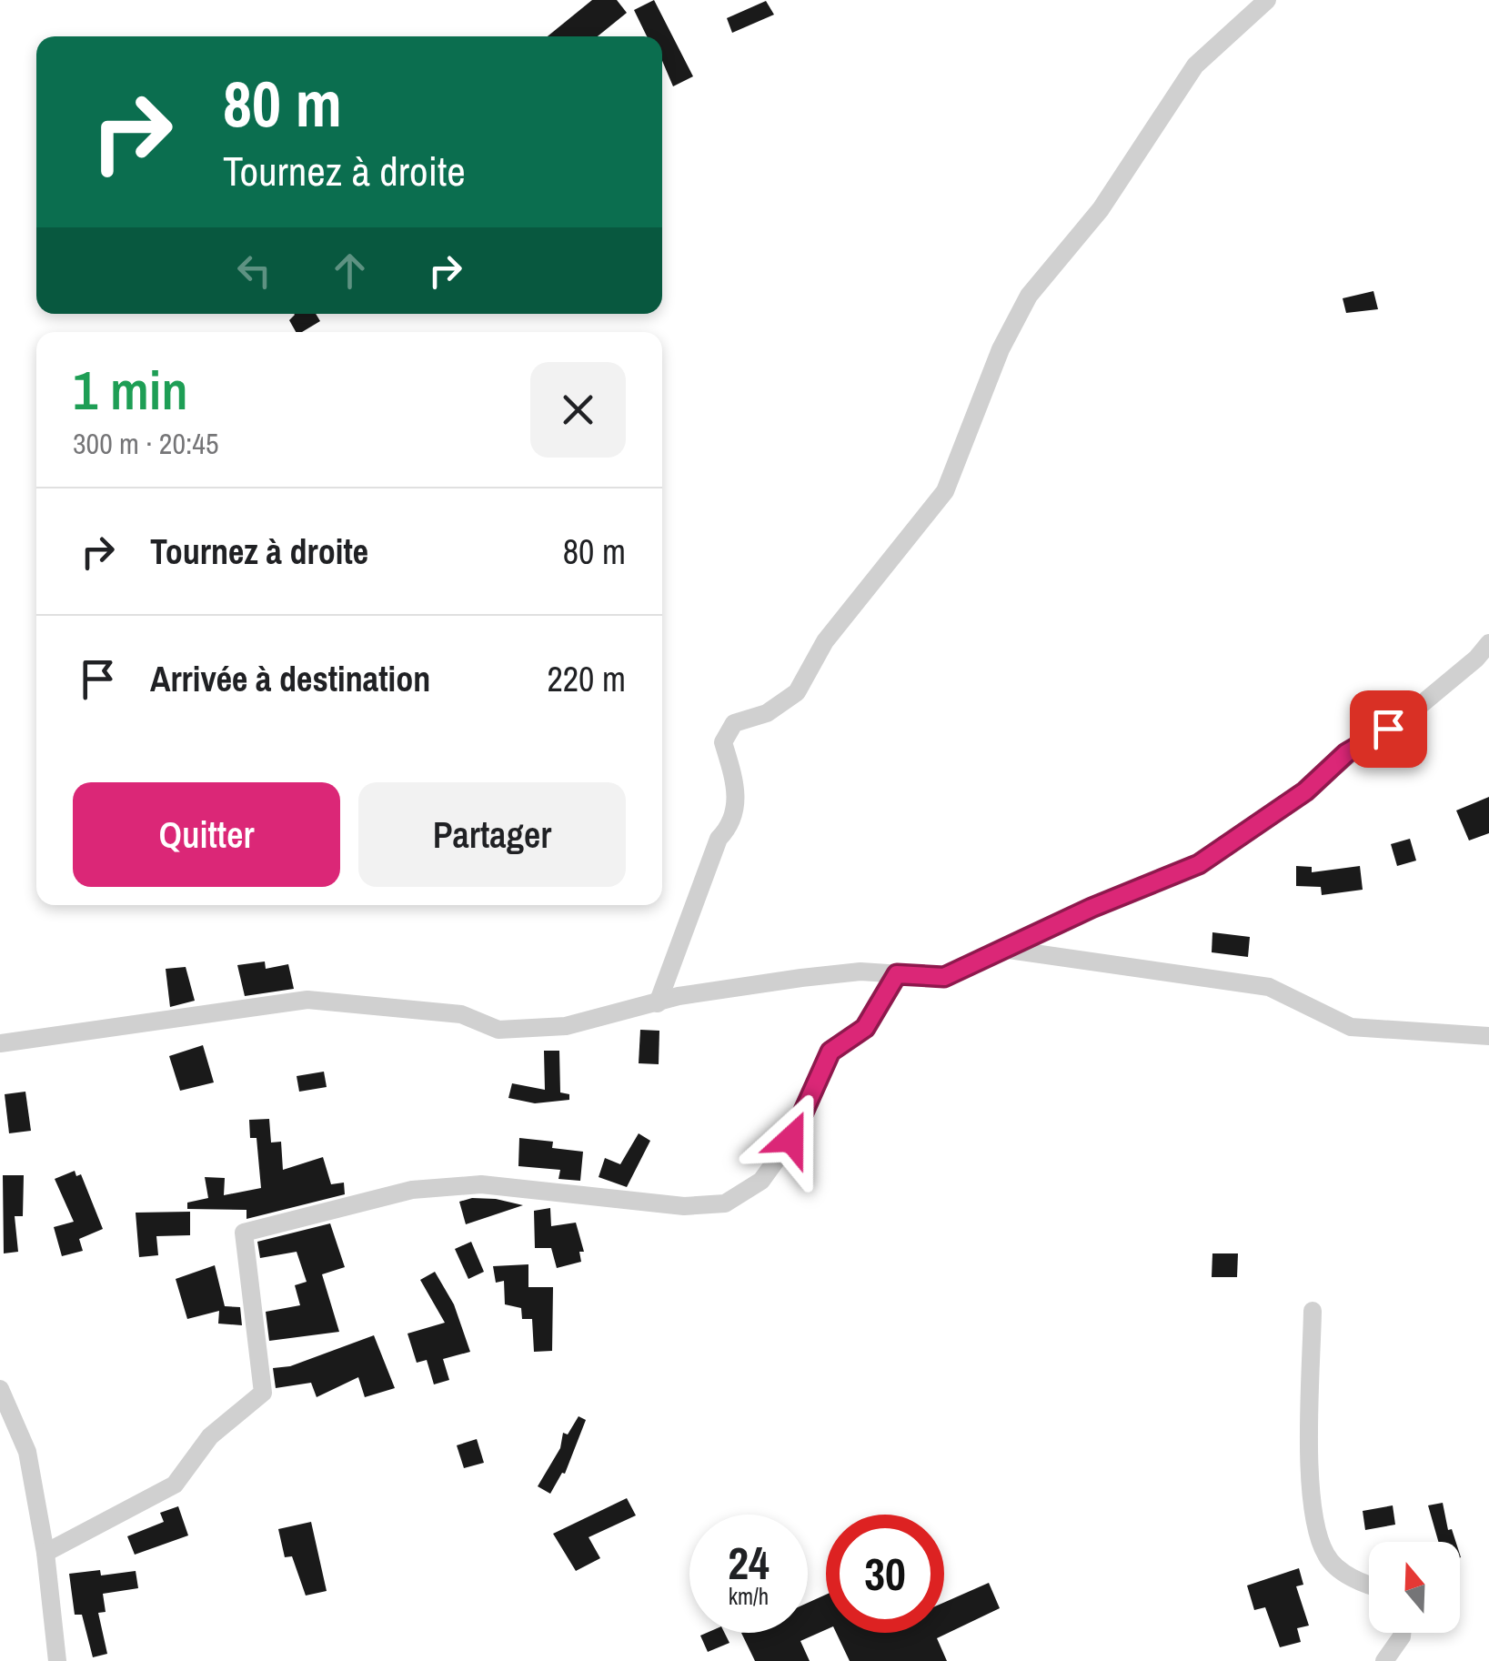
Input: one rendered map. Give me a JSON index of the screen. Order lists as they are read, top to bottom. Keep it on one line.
{"north":"top","page":{"turn":["80 m","Tournez à droite"],"heading":["1 min","300 m · 20:45"],"list":[{"name":"Tournez à droite","value":"80 m"},{"name":"Arrivée à destination","value":"220 m"}],"buttons":["Quitter","Partager"],"speed":"24 km/h","limit":"30"}}
